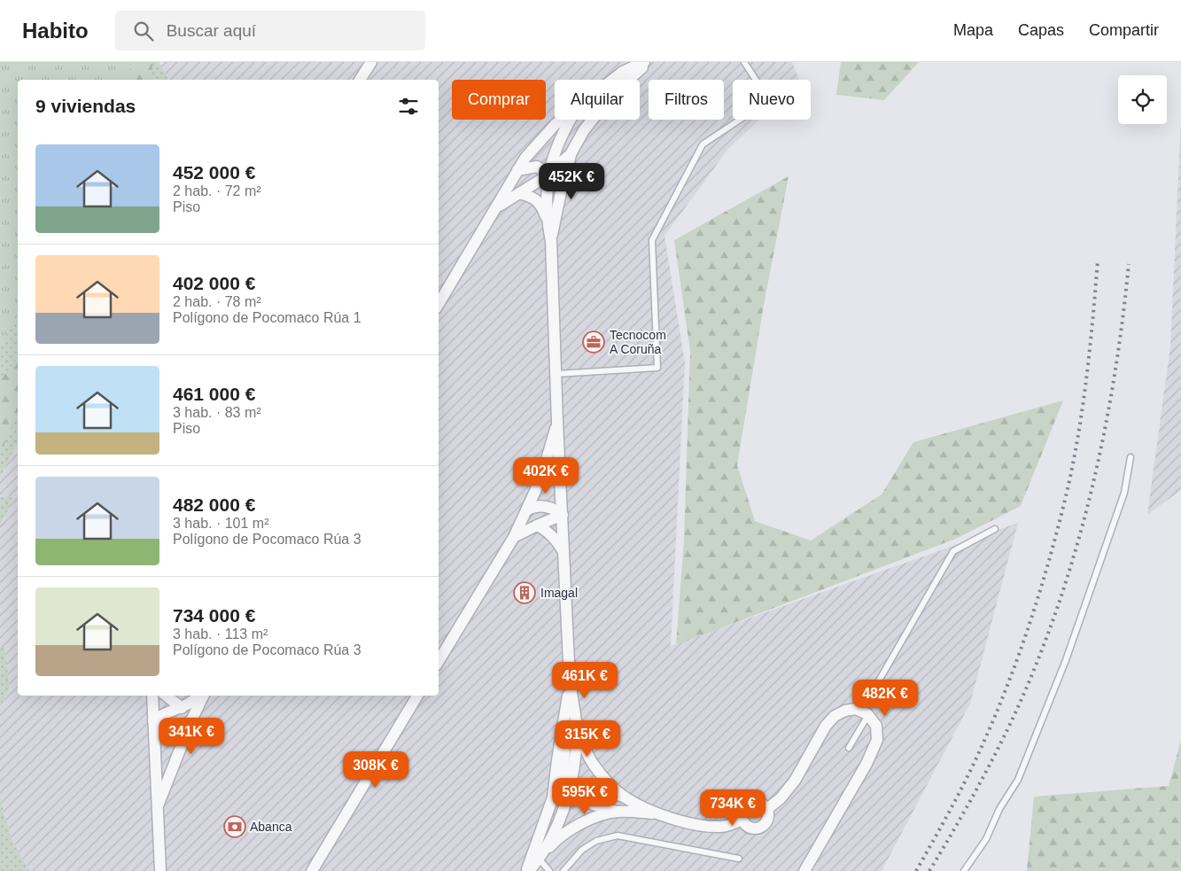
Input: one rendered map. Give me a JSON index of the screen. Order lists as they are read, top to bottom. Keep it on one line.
{"places":{"office":["Tecnocom A Coruña"],"building":["Imagal"],"bank":["Abanca"]},"page":{"header":"Habito","search":"Buscar aquí","nav":["Mapa","Capas","Compartir"],"chip":["Comprar","Alquilar","Filtros","Nuevo"],"heading":"9 viviendas","list":[{"name":"452 000 €","note":"2 hab. · 72 m² · Piso"},{"name":"402 000 €","note":"2 hab. · 78 m² · Polígono de Pocomaco Rúa 1"},{"name":"461 000 €","note":"3 hab. · 83 m² · Piso"},{"name":"482 000 €","note":"3 hab. · 101 m² · Polígono de Pocomaco Rúa 3"},{"name":"734 000 €","note":"3 hab. · 113 m² · Polígono de Pocomaco Rúa 3"}],"price":["452K €","402K €","461K €","482K €","341K €","315K €","308K €","595K €","734K €"]}}
